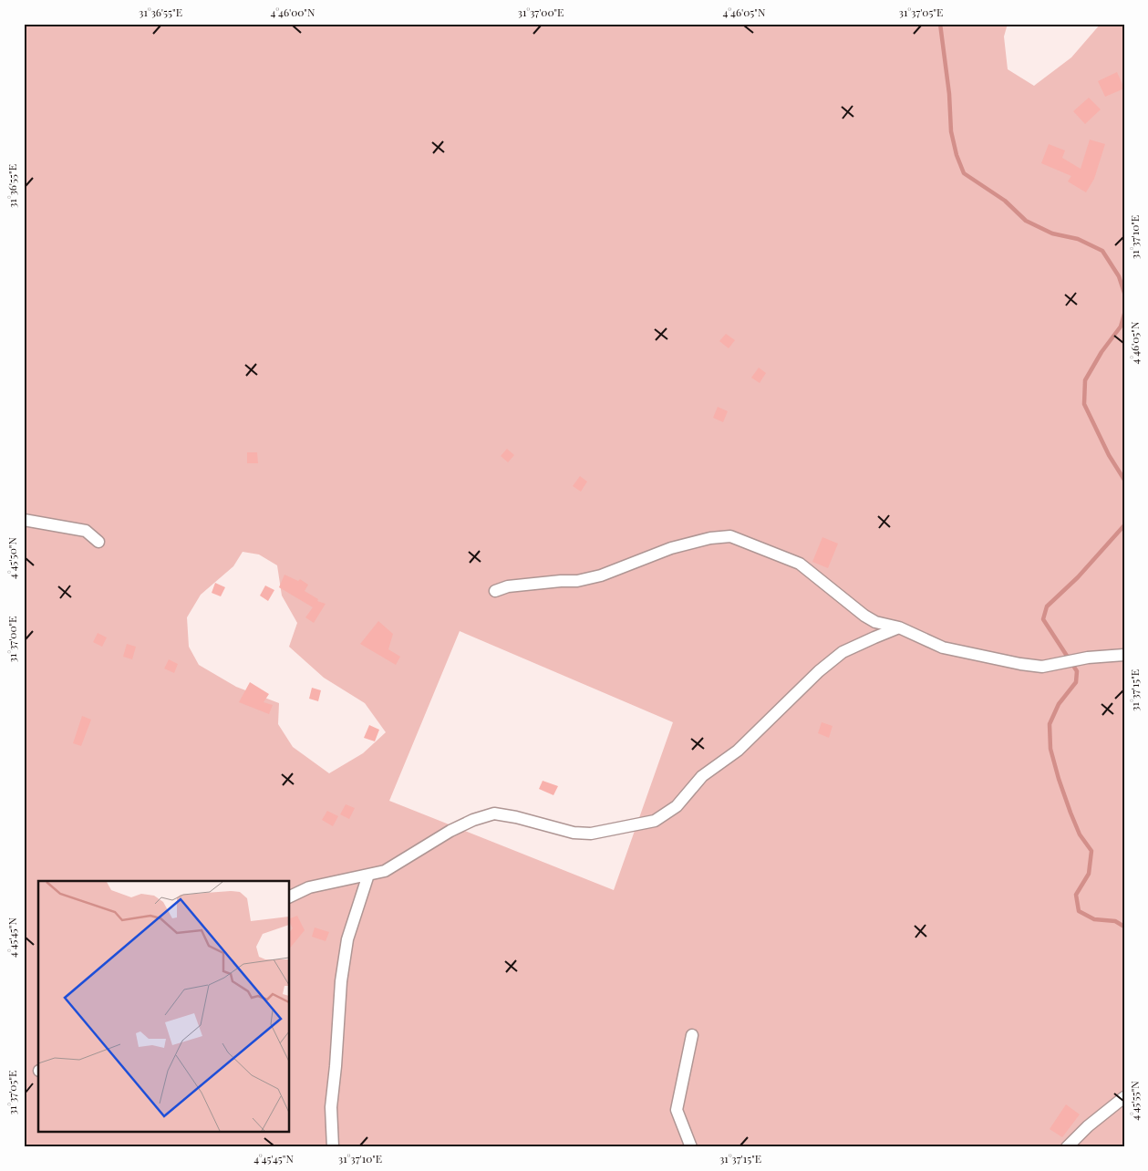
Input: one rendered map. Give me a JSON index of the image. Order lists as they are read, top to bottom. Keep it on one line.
{"coordinates":["31°36'55\"E","4°46'00\"N","31°37'00\"E","4°46'05\"N","31°37'05\"E","31°37'10\"E","4°45'50\"N","31°37'15\"E","4°45'45\"N","4°45'55\"N"]}
